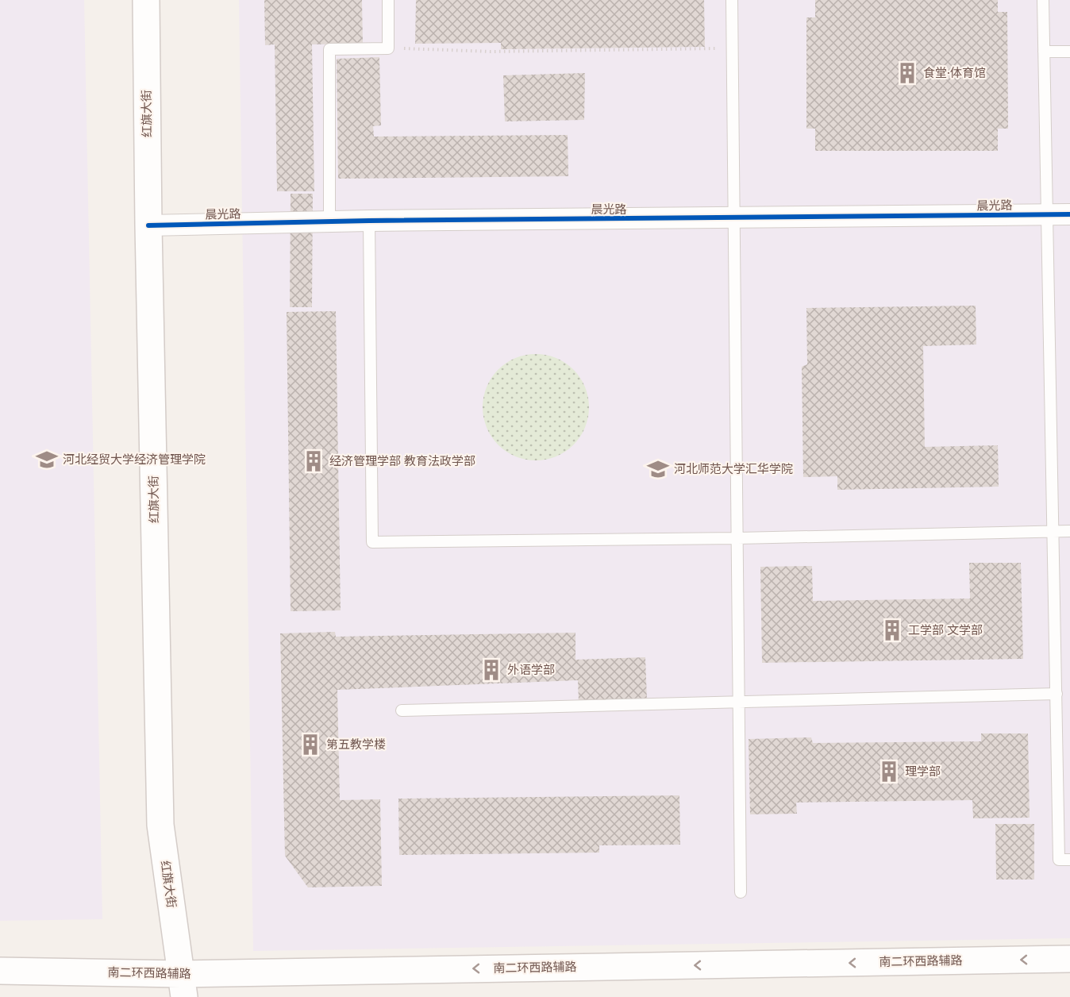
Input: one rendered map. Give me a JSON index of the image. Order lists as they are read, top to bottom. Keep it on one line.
{"streets":{"main road":["红旗大街","南二环西路辅路"],"street":["晨光路"]},"crossings":[["红旗大街","晨光路"],["红旗大街","南二环西路辅路"]],"one_way":["南二环西路辅路"],"places":{"building":["食堂·体育馆","经济管理学部 教育法政学部","工学部 文学部","外语学部","第五教学楼","理学部"],"school or university":["河北经贸大学经济管理学院","河北师范大学汇华学院"]}}
